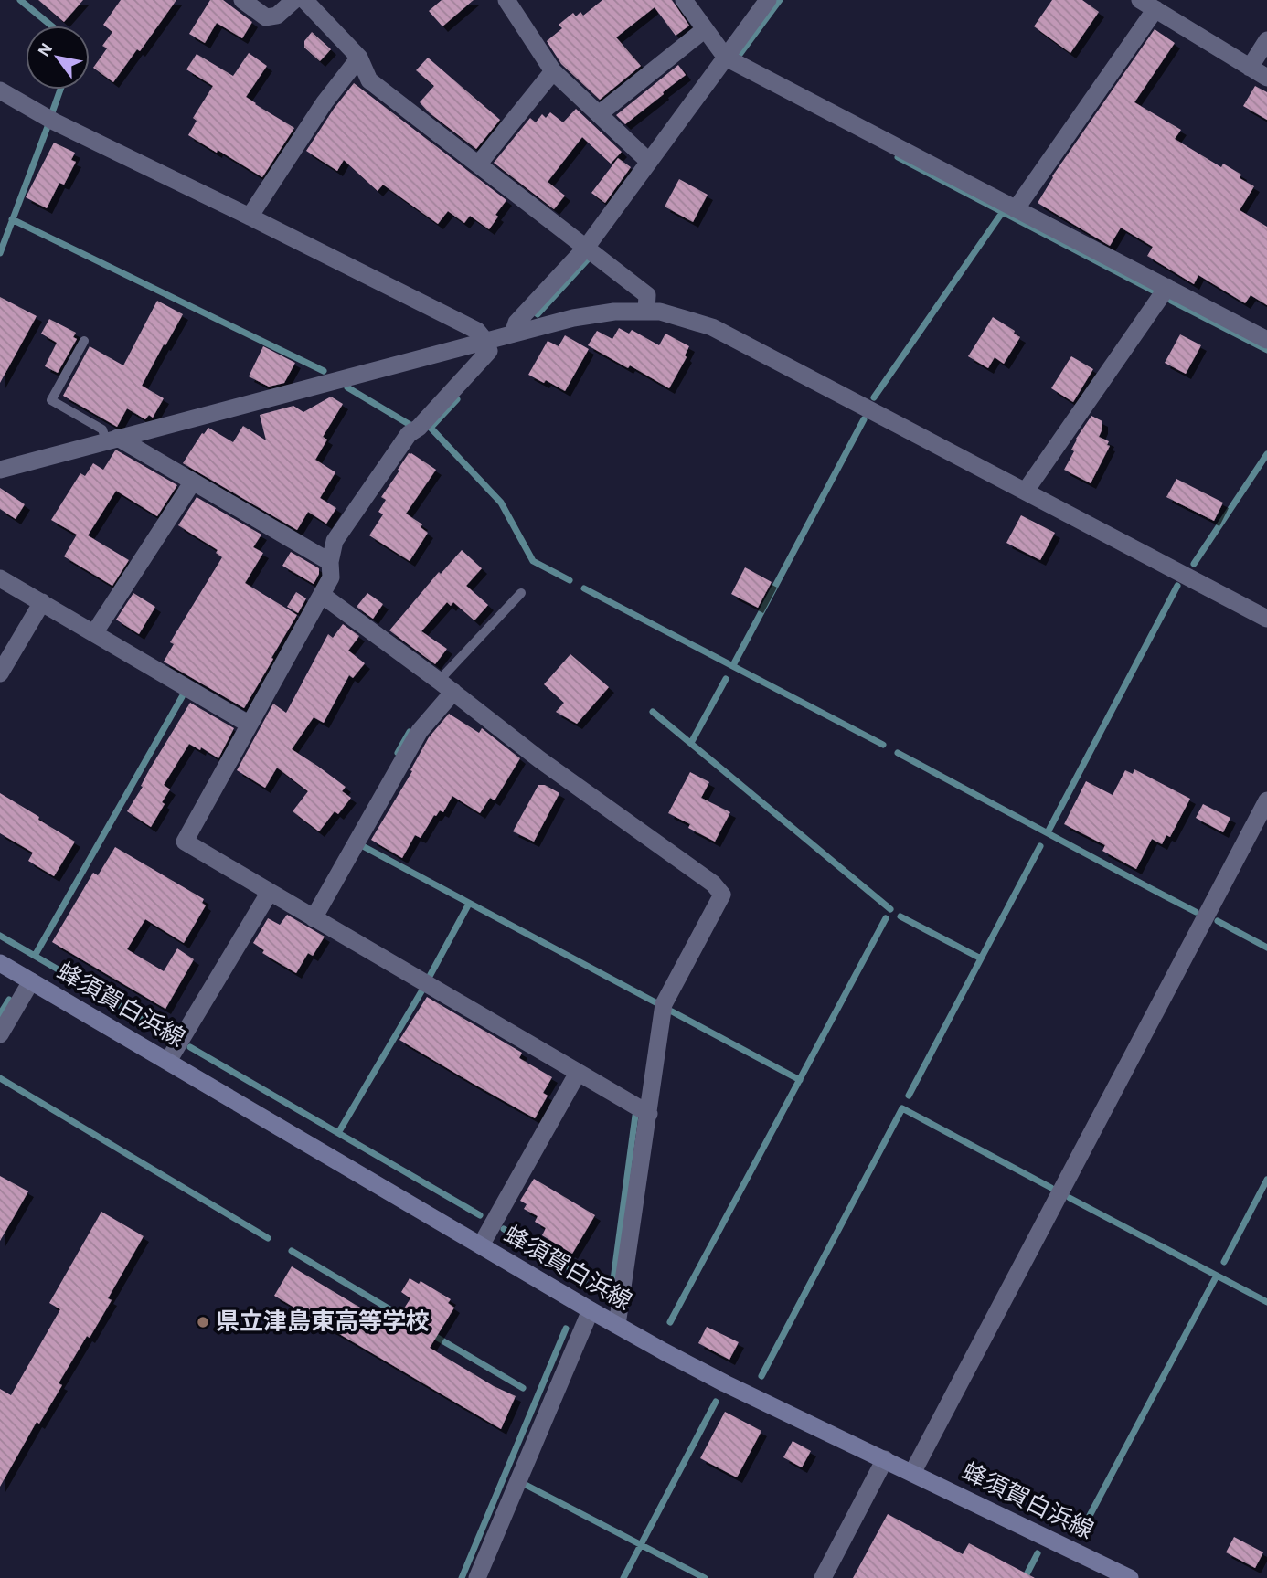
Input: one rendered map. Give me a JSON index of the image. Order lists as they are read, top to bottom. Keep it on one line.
{"streets":{"main road":["蜂須賀白浜線"]},"places":["県立津島東高等学校"],"north":"top left"}
